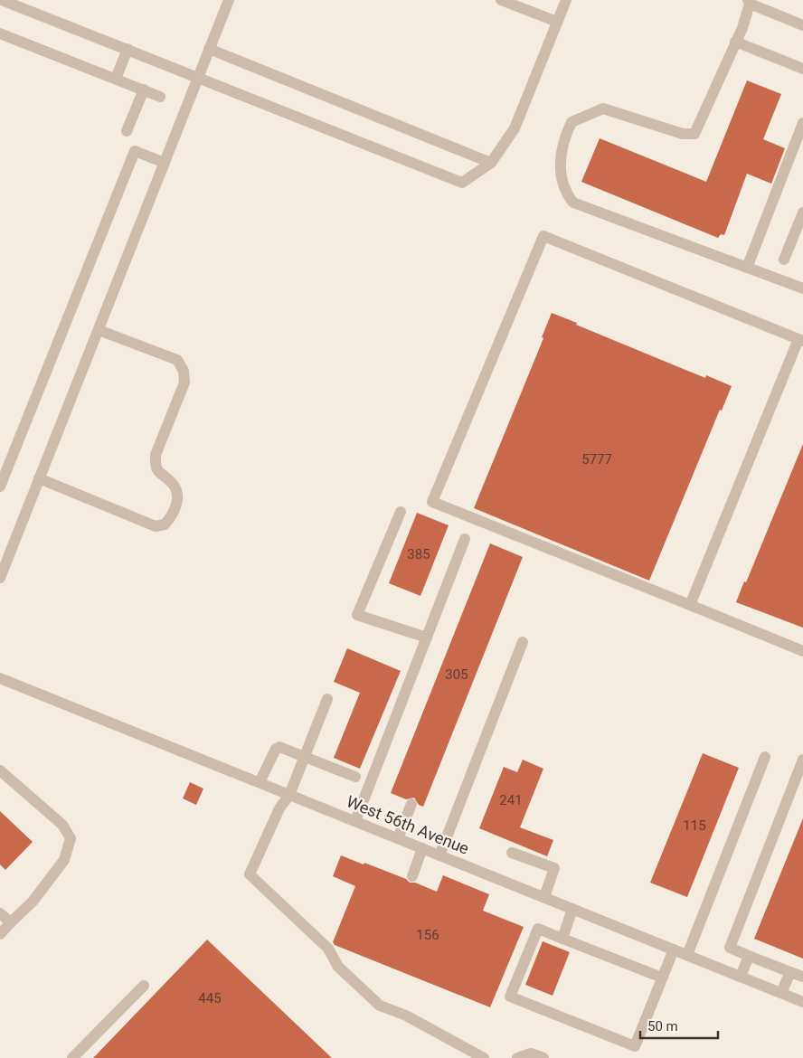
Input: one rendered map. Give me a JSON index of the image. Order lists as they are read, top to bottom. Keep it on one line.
{"streets":{"street":["West 56th Avenue"]},"house_numbers":["5777","385","305","241","115","156","445"],"scale_bar":"50 m"}
